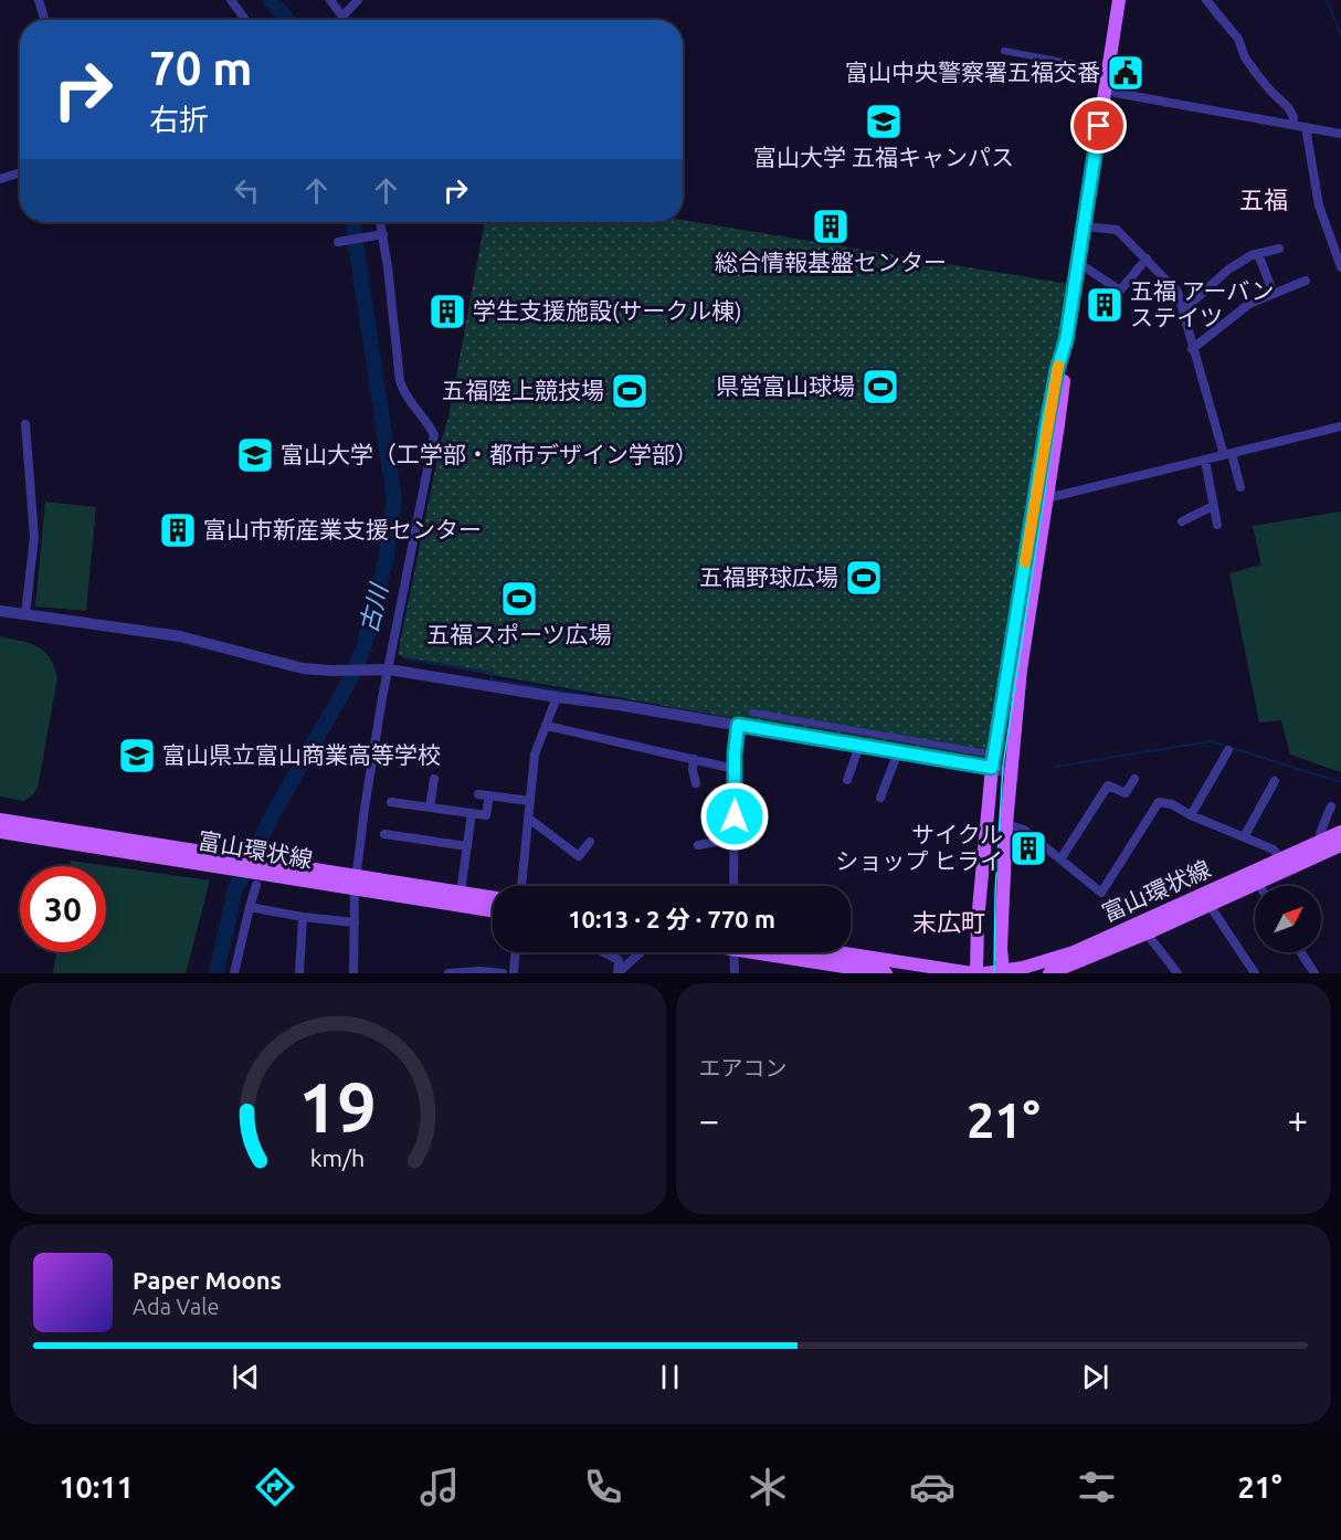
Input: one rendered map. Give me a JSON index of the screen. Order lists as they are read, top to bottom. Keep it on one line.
{"streets":{"main road":["富山環状線"]},"districts":["五福","末広町"],"water":["古川"],"places":{"public building":["富山中央警察署五福交番"],"school or university":["富山大学 五福キャンパス","富山大学（工学部・都市デザイン学部）","富山県立富山商業高等学校"],"building":["総合情報基盤センター","五福 アーバン ステイツ","学生支援施設(サークル棟)","富山市新産業支援センター","サイクル ショップ ヒライ"],"sports":["県営富山球場","五福陸上競技場","五福野球広場","五福スポーツ広場"]},"north":"top right","page":{"turn":["70 m","右折"],"limit":"30","trip":"10:13 · 2 分 · 770 m","tile":"エアコン","heat":["−","21°","+"],"song":["Paper Moons","Ada Vale"],"tabs":["10:11","21°"],"gauge":["19","km/h"]}}
